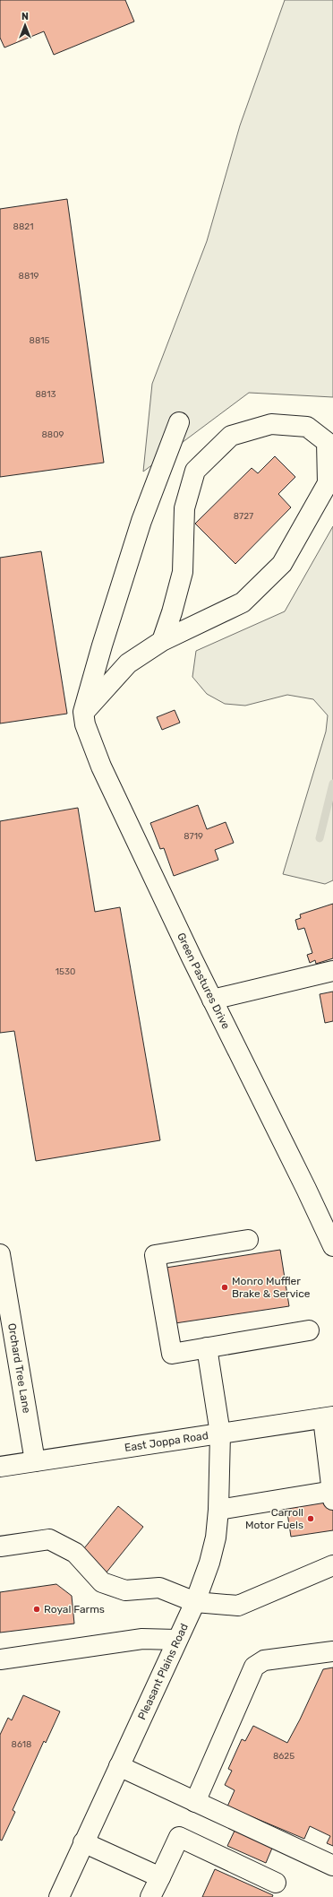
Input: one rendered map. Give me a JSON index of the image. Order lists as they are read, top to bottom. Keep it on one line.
{"streets":{"street":["Green Pastures Drive","Orchard Tree Lane","East Joppa Road","Pleasant Plains Road"]},"crossings":[["Orchard Tree Lane","East Joppa Road"],["East Joppa Road","Pleasant Plains Road"]],"places":["Monro Muffler Brake & Service","Carroll Motor Fuels","Royal Farms"],"house_numbers":["8821","8819","8815","8813","8809","8727","8719","1530","8618","8625"],"north":"top"}
